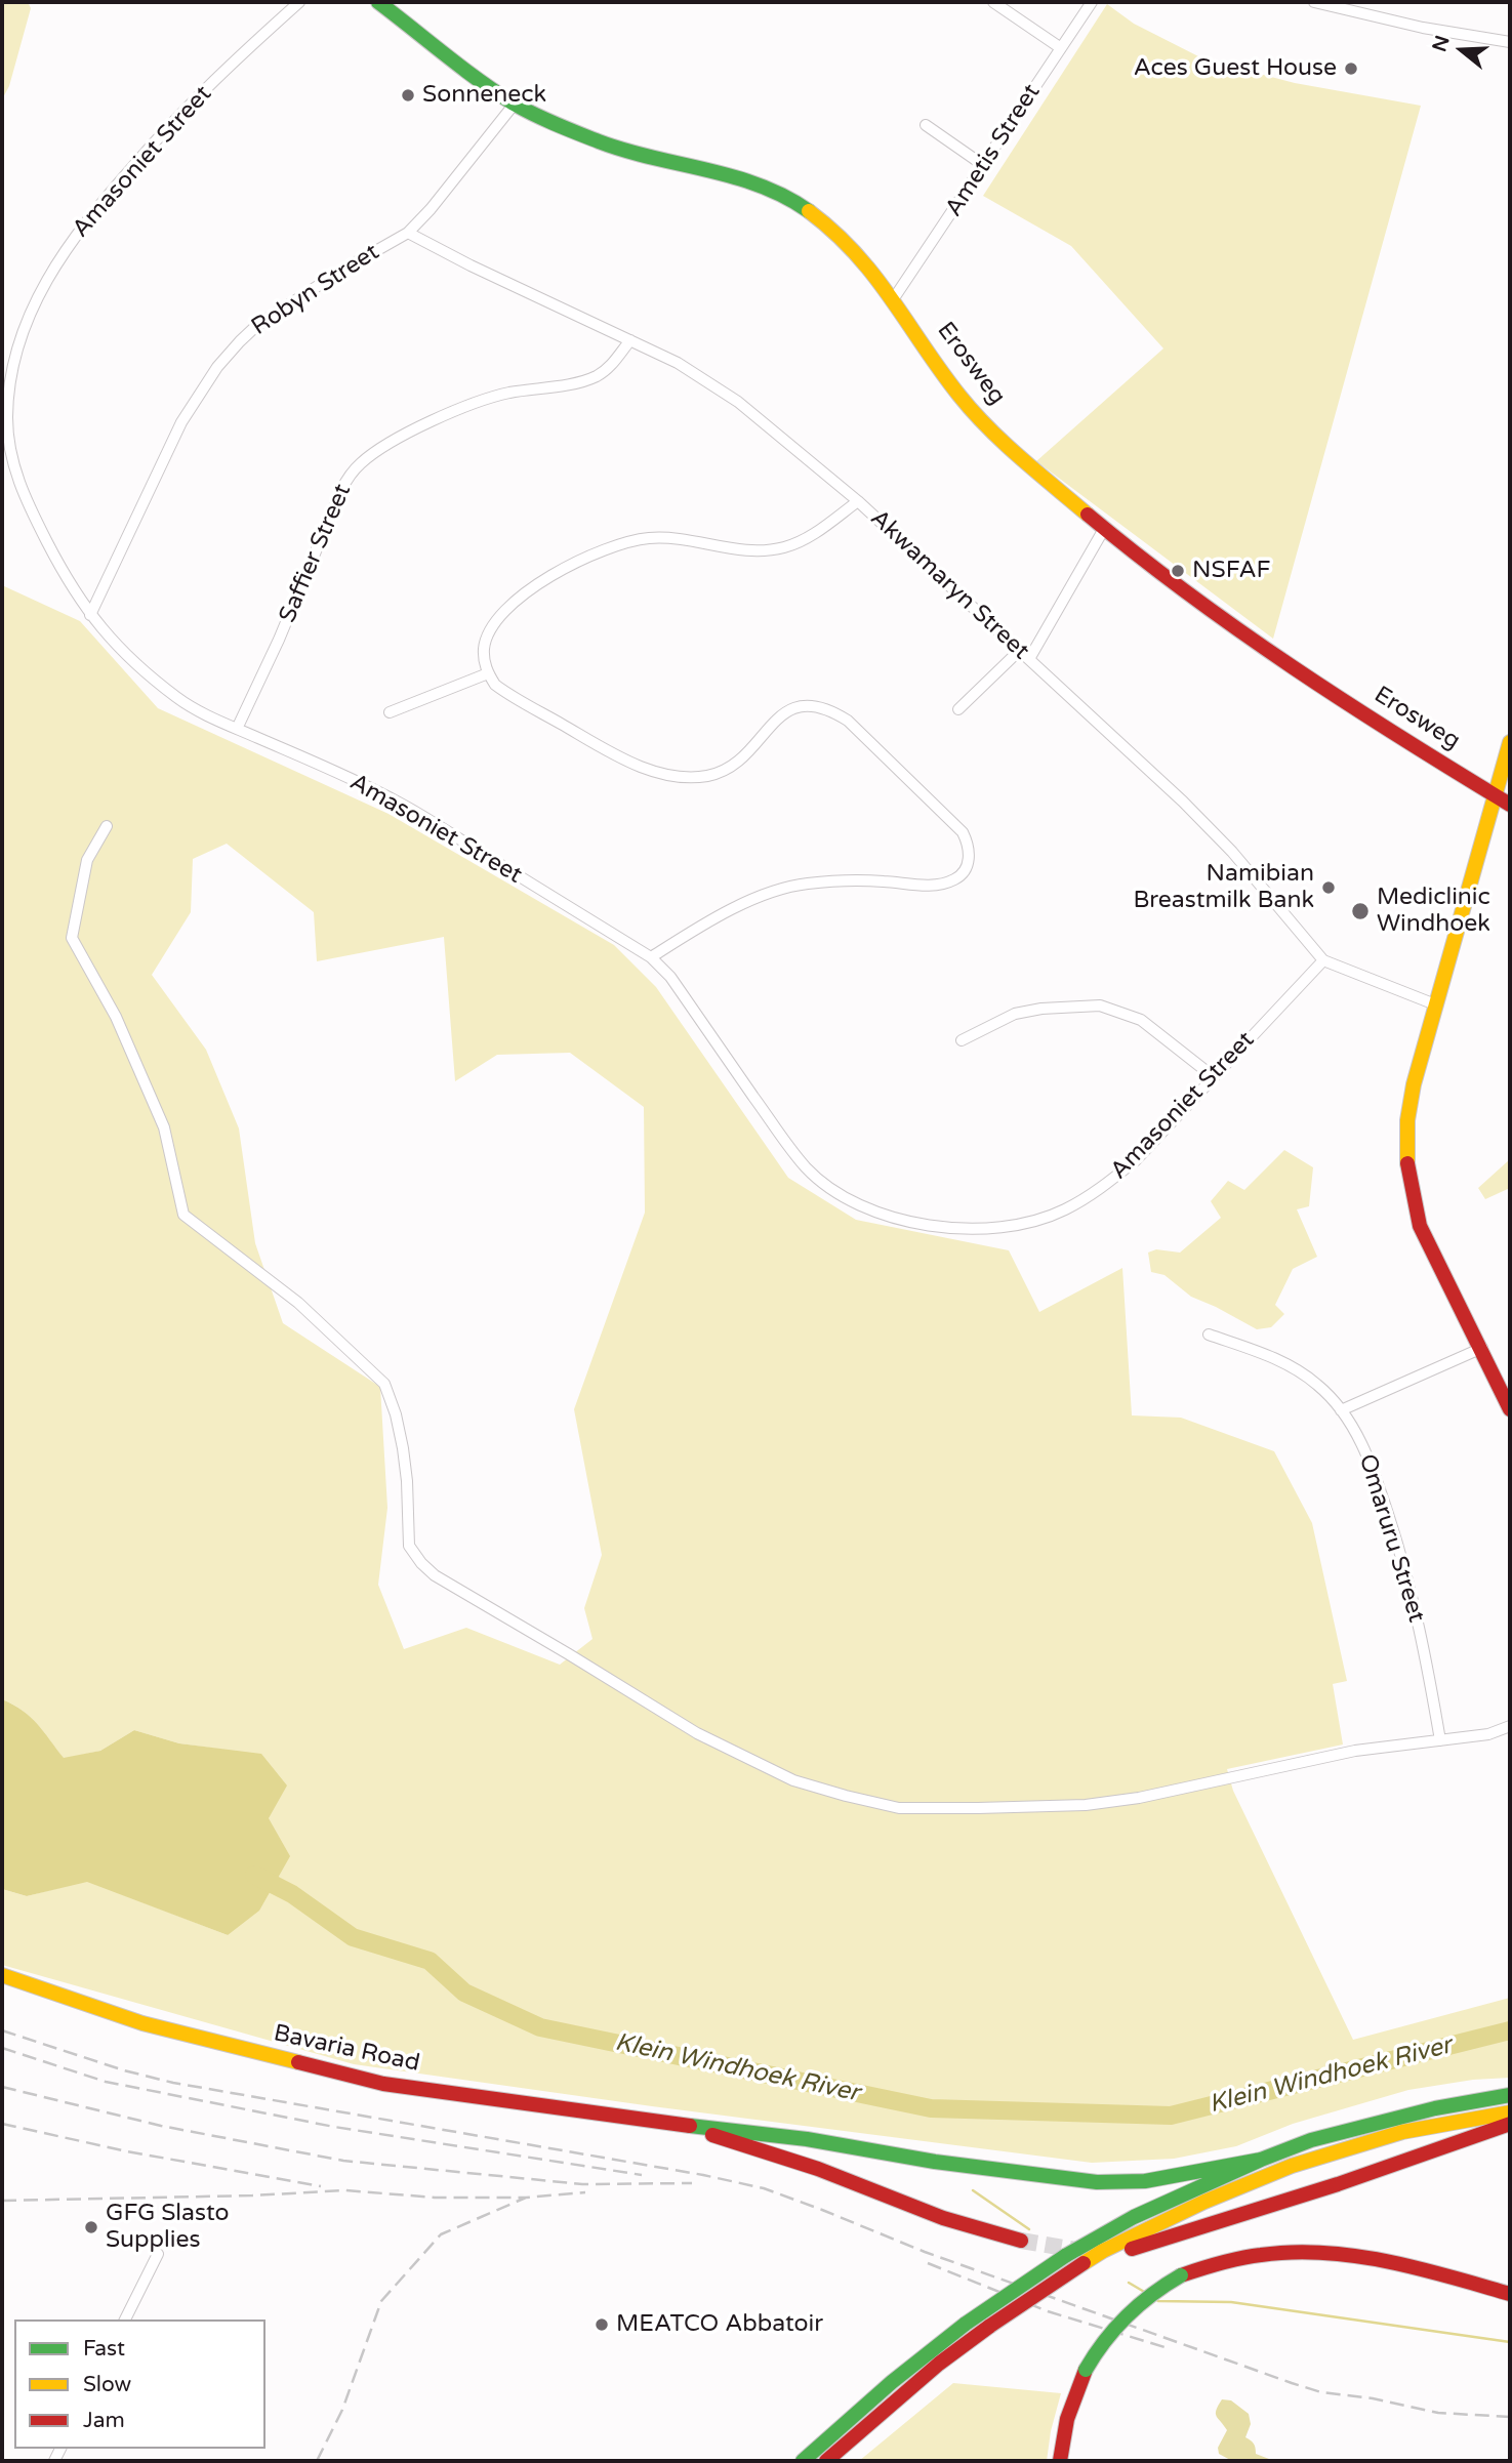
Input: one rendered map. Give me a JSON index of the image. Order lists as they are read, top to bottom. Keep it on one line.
{"streets":{"main road":["Erosweg","Bavaria Road"],"street":["Ametis Street","Amasoniet Street","Robyn Street","Saffier Street","Akwamaryn Street","Omaruru Street"]},"crossings":[["Ametis Street","Erosweg"],["Amasoniet Street","Robyn Street"],["Amasoniet Street","Saffier Street"],["Amasoniet Street","Akwamaryn Street"],["Robyn Street","Erosweg"],["Robyn Street","Akwamaryn Street"],["Saffier Street","Akwamaryn Street"]],"water":["Klein Windhoek River"],"places":["Aces Guest House","Sonneneck","NSFAF","Namibian Breastmilk Bank","Mediclinic Windhoek","GFG Slasto Supplies","MEATCO Abbatoir"],"legend":["Fast","Slow","Jam"],"north":"left"}
